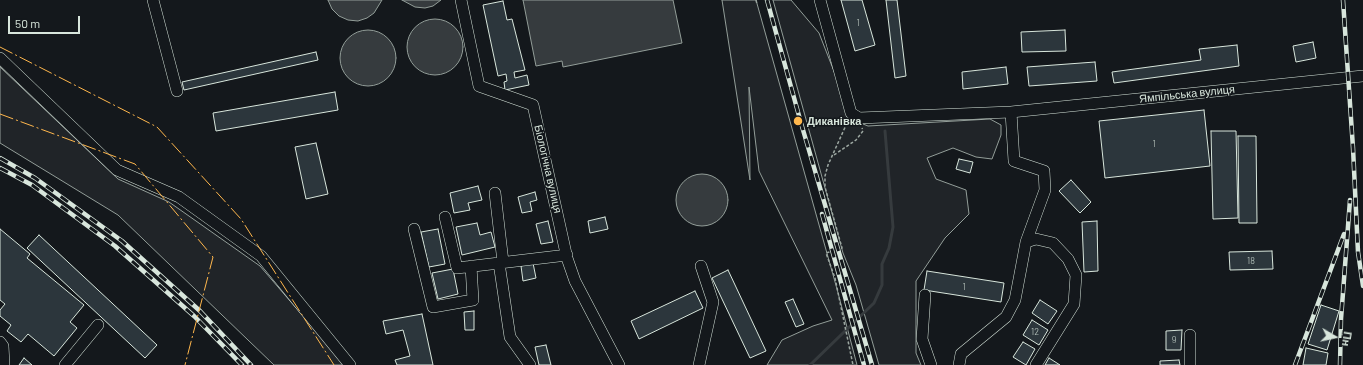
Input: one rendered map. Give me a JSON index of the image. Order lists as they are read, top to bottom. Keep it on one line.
{"streets":{"street":["Ямпільська вулиця","Біологічна вулиця"]},"places":["Диканівка"],"house_numbers":["1","1","18","1","12","9"],"scale_bar":"50 m","north":"right"}
